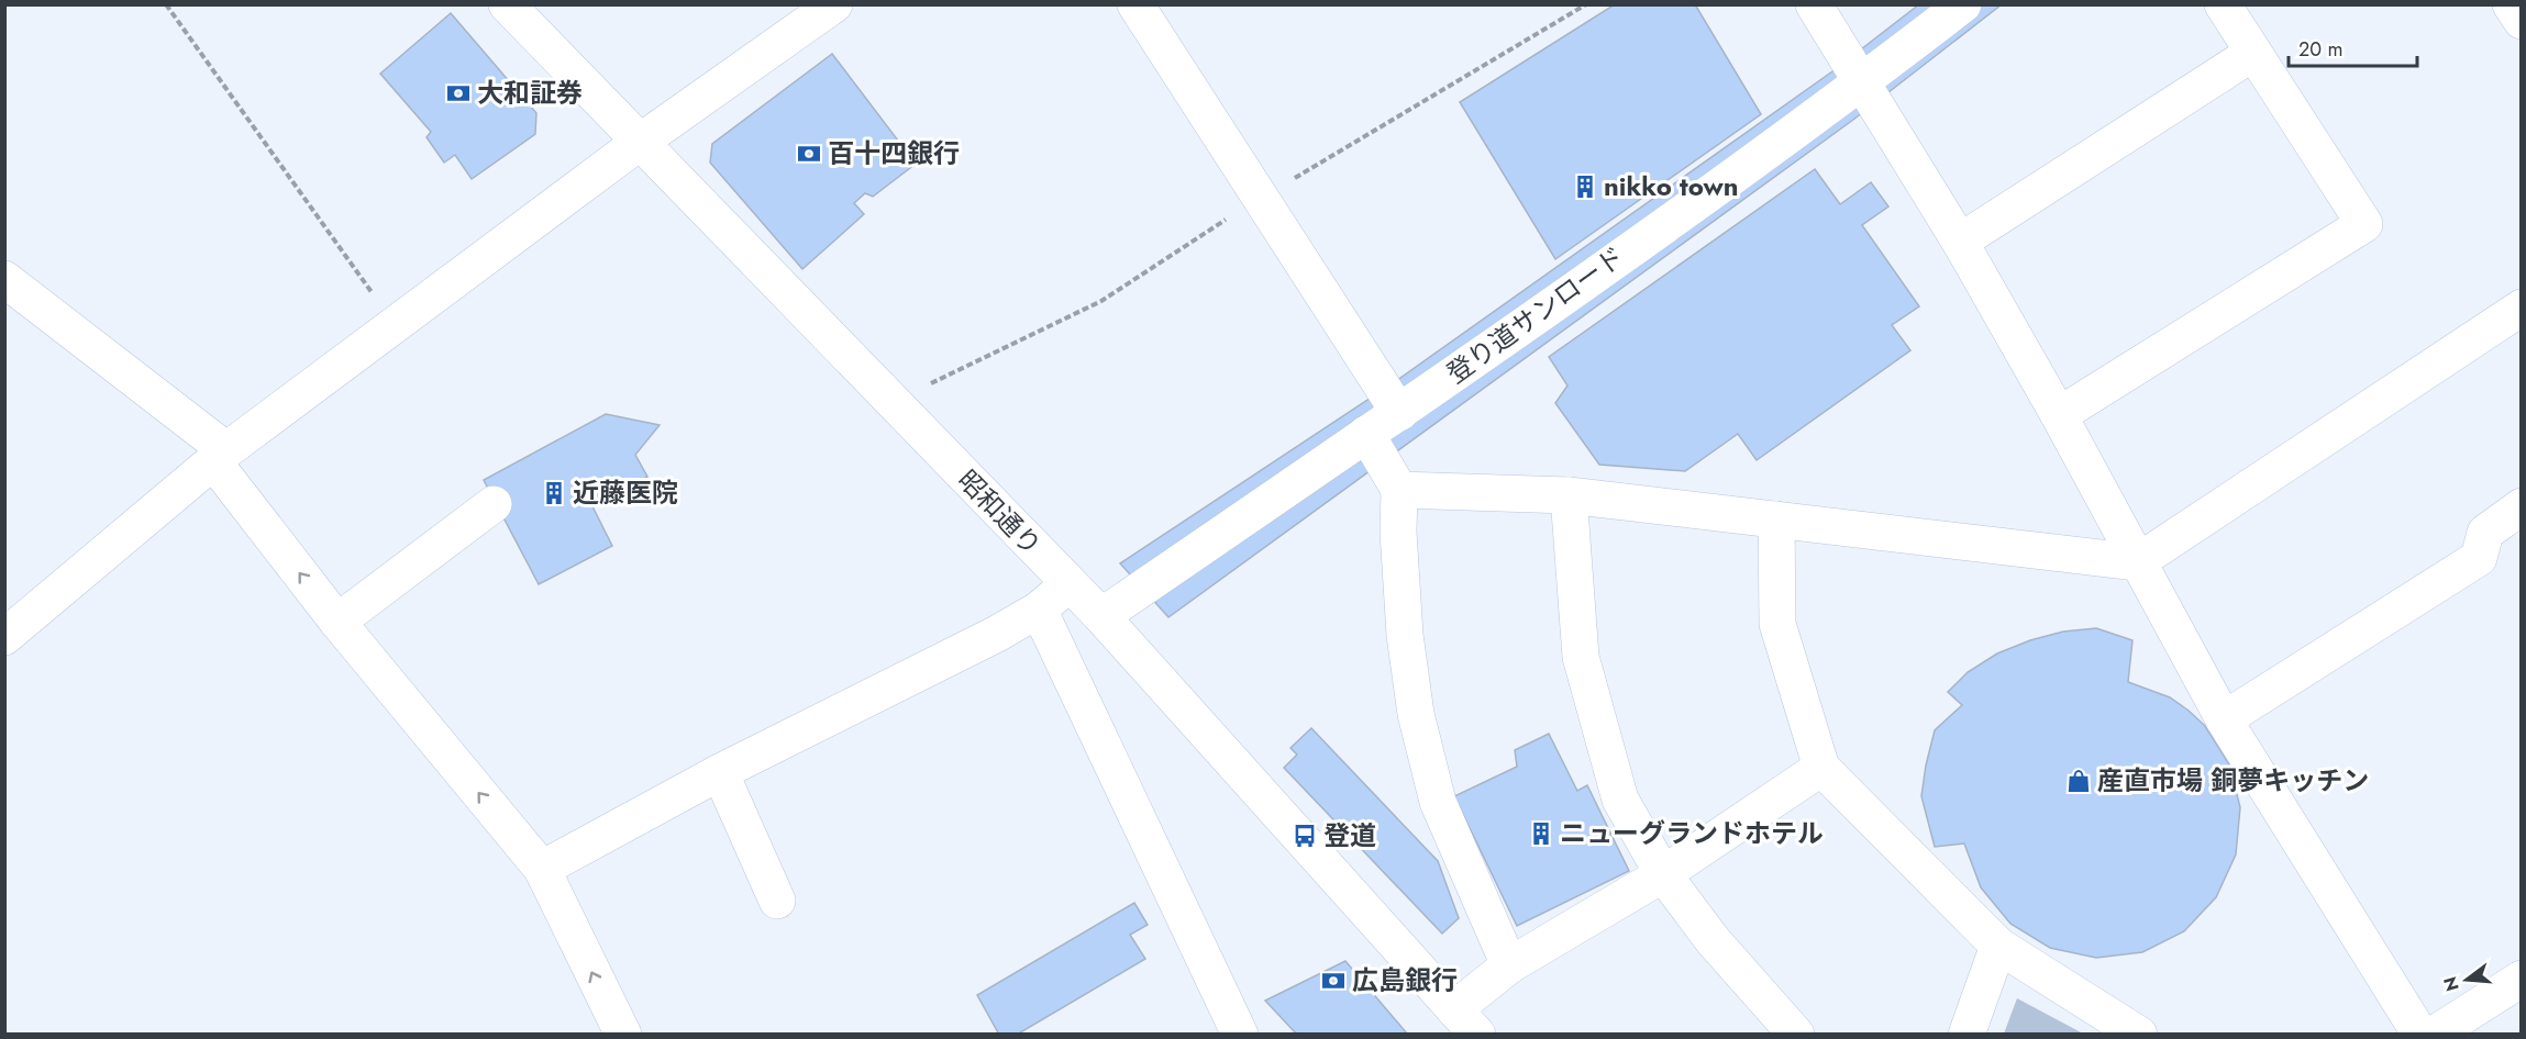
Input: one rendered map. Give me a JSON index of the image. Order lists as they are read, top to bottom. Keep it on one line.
{"streets":{"street":["登り道サンロード","昭和通り"]},"crossings":[["登り道サンロード","昭和通り"]],"places":{"bank":["大和証券","百十四銀行","広島銀行"],"building":["nikko town","近藤医院","ニューグランドホテル"],"shop":["産直市場 銅夢キッチン"],"bus stop":["登道"]},"scale_bar":"20 m","north":"left"}
